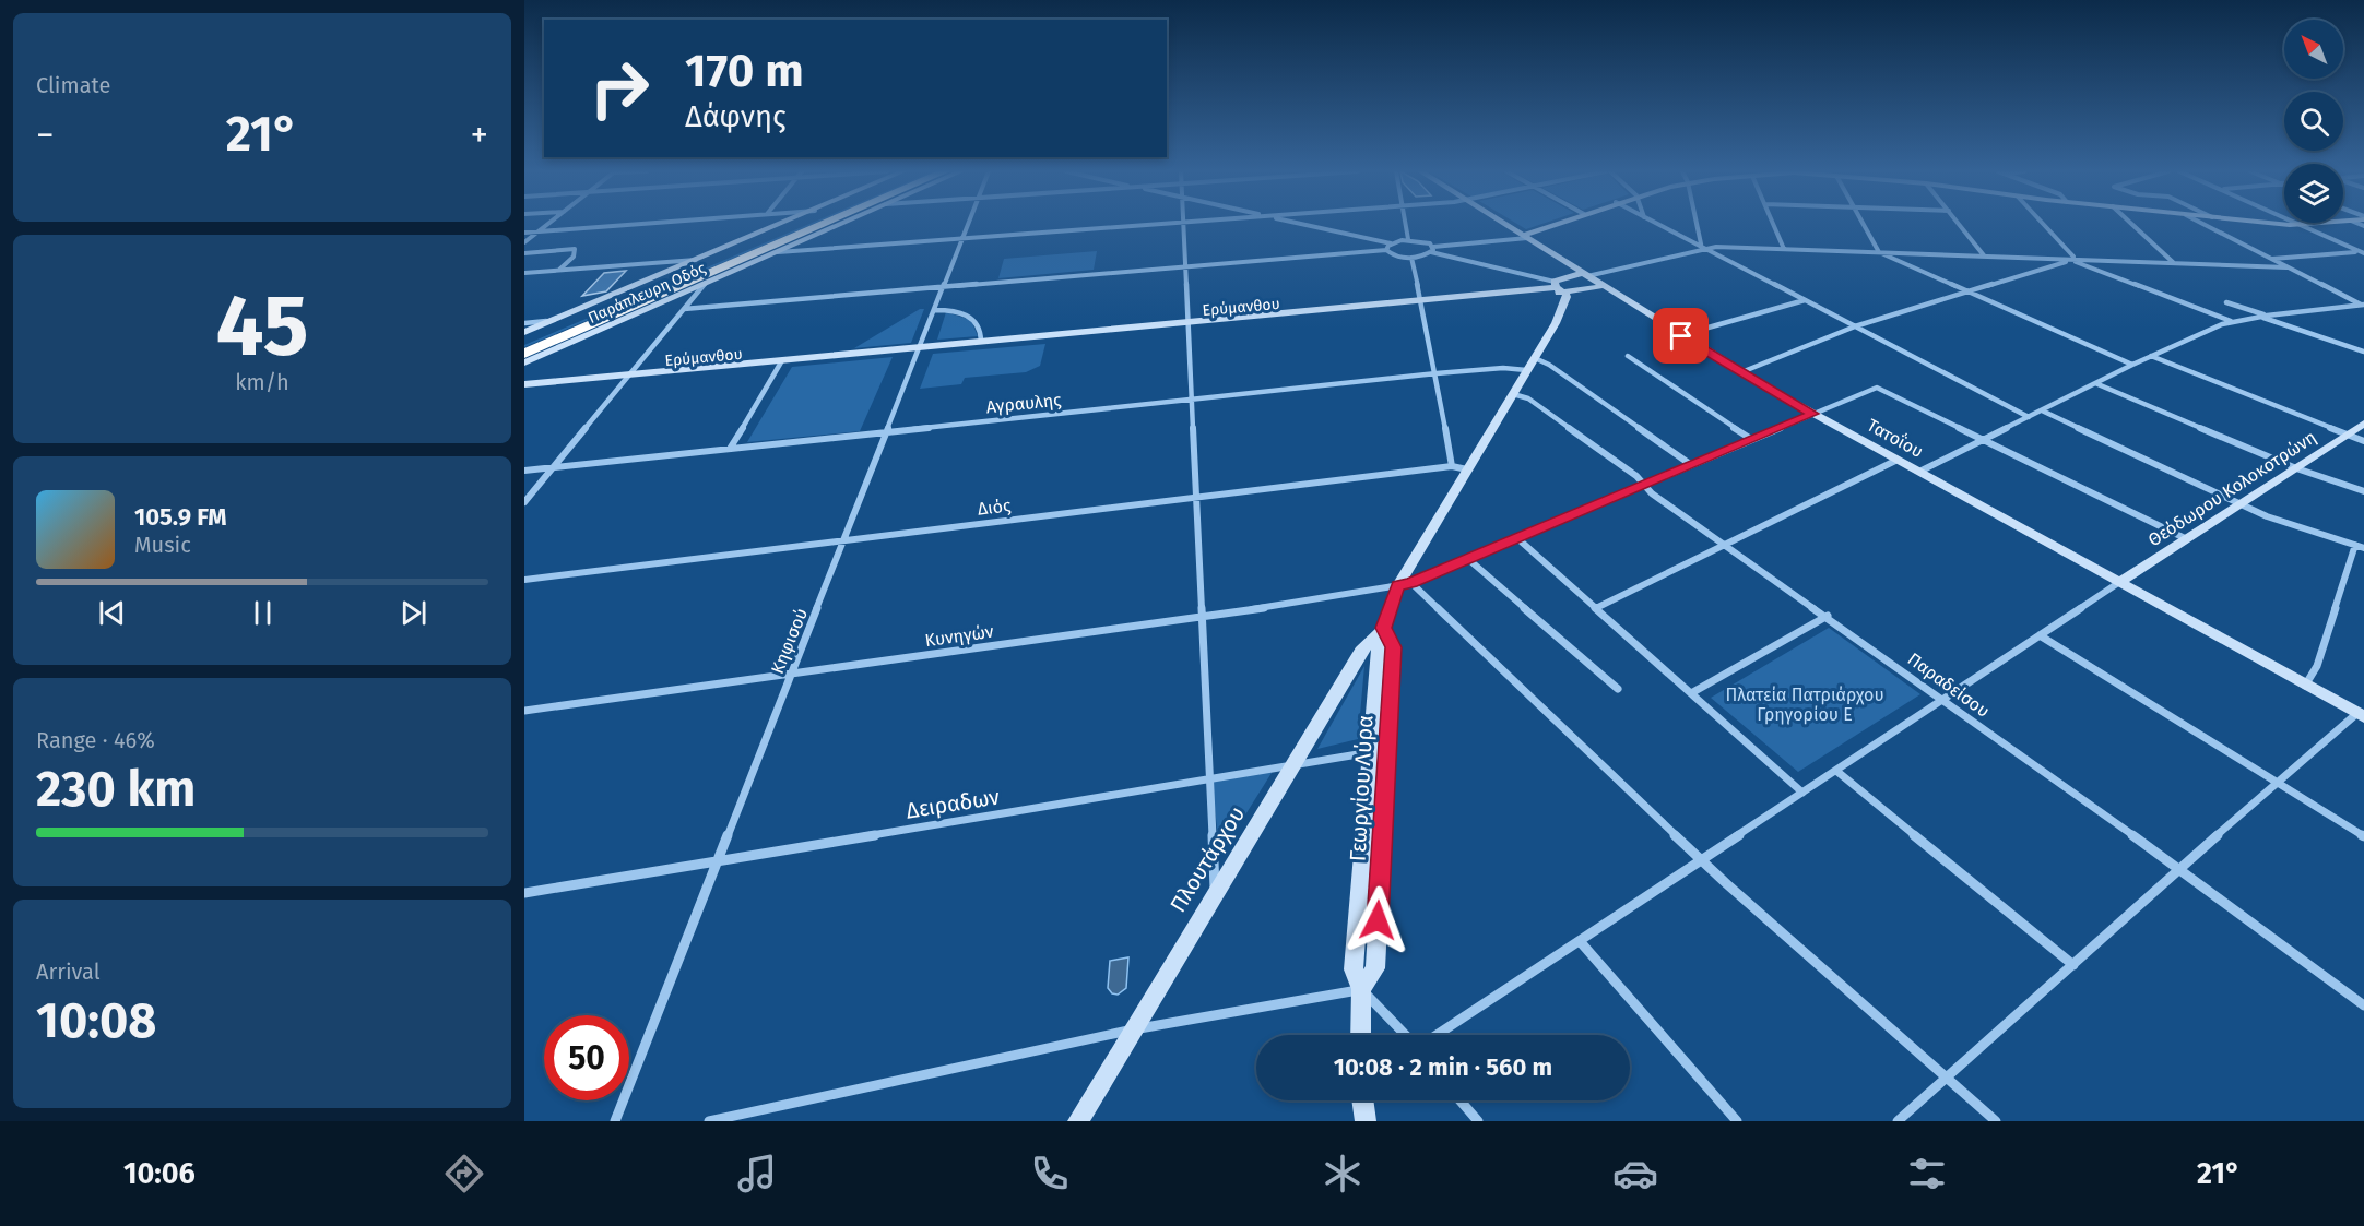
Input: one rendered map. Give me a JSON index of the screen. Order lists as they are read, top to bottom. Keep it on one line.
{"streets":{"main road":["Παράπλευρη Οδός","Ερύμανθου","Τατοΐου","Θεόδωρου Κολοκοτρώνη","Γεωργίου Λύρα","Πλουτάρχου"],"street":["Αγραυλης","Διός","Κυνηγών","Κηφισού","Παραδείσου","Δειραδων"]},"crossings":[["Ερύμανθου","Τατοΐου"],["Ερύμανθου","Κηφισού"],["Αγραυλης","Κηφισού"],["Τατοΐου","Θεόδωρου Κολοκοτρώνη"],["Τατοΐου","Κυνηγών"],["Διός","Κηφισού"],["Κυνηγών","Κηφισού"],["Κυνηγών","Παραδείσου"],["Κηφισού","Δειραδων"],["Γεωργίου Λύρα","Δειραδων"],["Γεωργίου Λύρα","Πλουτάρχου"],["Δειραδων","Πλουτάρχου"]],"parks":["Πλατεία Πατριάρχου Γρηγορίου Ε"],"north":"top left","page":{"tile":["Climate",["45","km/h"],["Range · 46%","230 km"],["Arrival","10:08"]],"turn":["170 m","Δάφνης"],"heat":["−","21°","+"],"song":["105.9 FM","Music"],"limit":"50","trip":"10:08 · 2 min · 560 m","tabs":["10:06","21°"]}}
